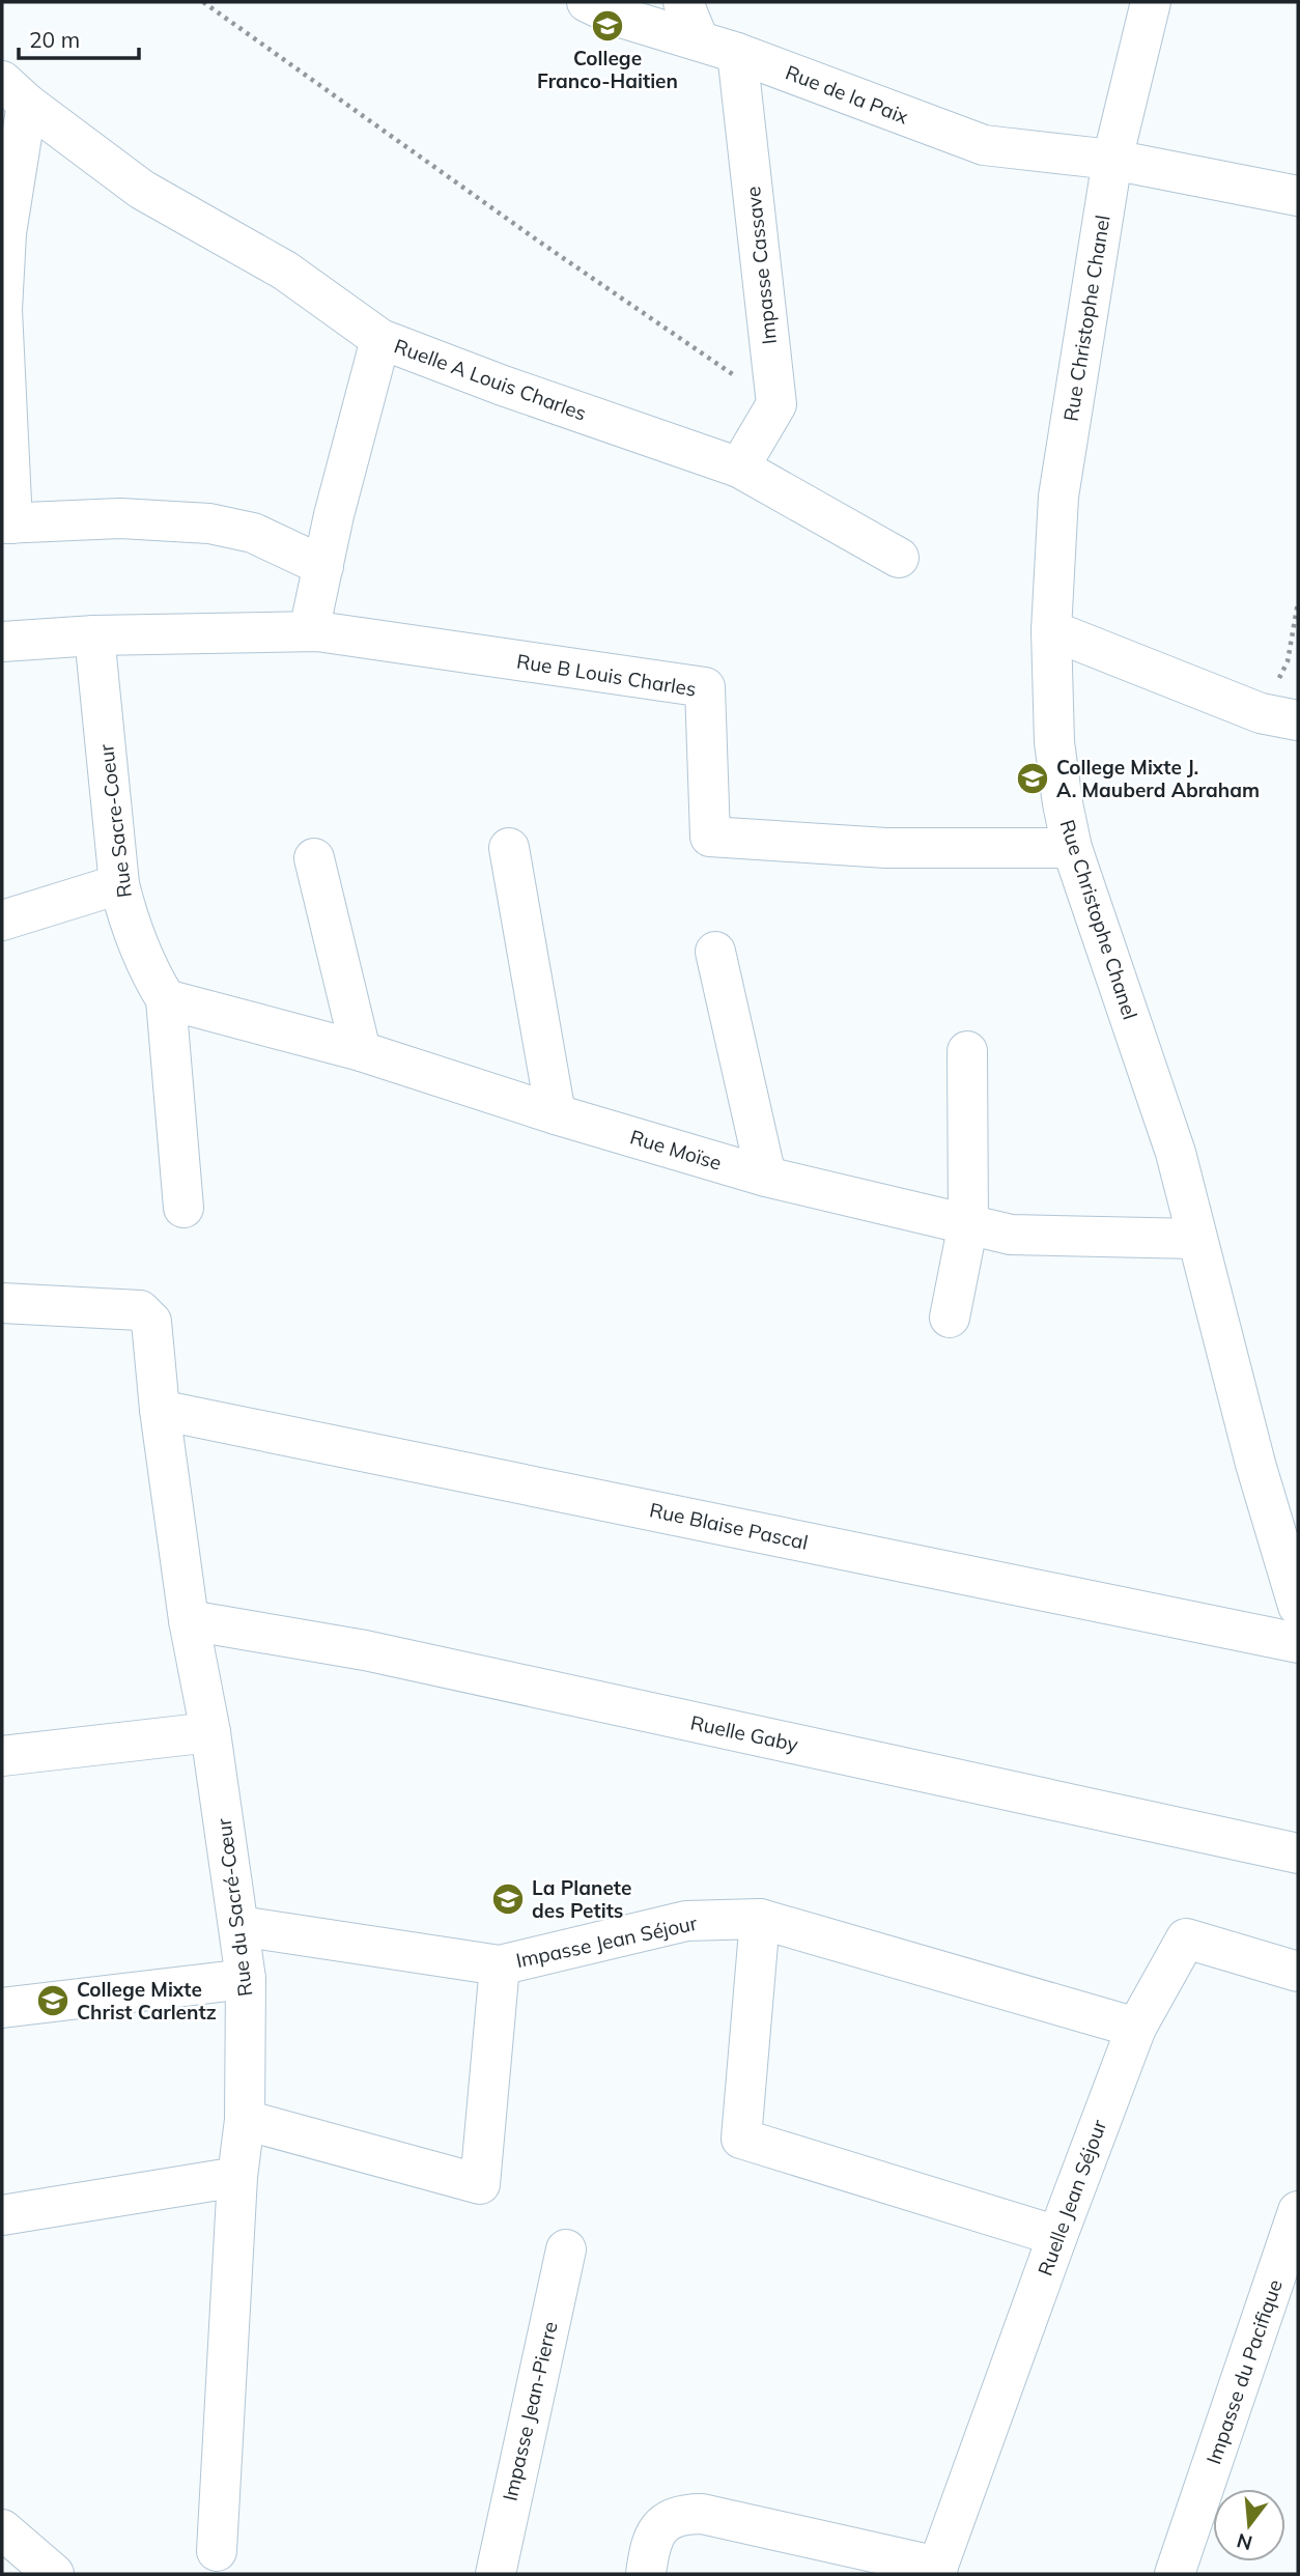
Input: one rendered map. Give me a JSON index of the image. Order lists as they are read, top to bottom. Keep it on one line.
{"streets":{"street":["Rue de la Paix","Impasse Cassave","Rue Christophe Chanel","Ruelle A Louis Charles","Rue B Louis Charles","Rue Sacre-Coeur","Rue Moïse","Rue Blaise Pascal","Ruelle Gaby","Rue du Sacré-Cœur","Impasse Jean Séjour","Ruelle Jean Séjour","Impasse du Pacifique","Impasse Jean-Pierre"]},"crossings":[["Rue de la Paix","Impasse Cassave"],["Rue de la Paix","Rue Christophe Chanel"],["Rue Christophe Chanel","Rue B Louis Charles"],["Rue Christophe Chanel","Rue Moïse"],["Rue B Louis Charles","Rue Sacre-Coeur"],["Rue Sacre-Coeur","Rue Moïse"],["Rue Blaise Pascal","Rue du Sacré-Cœur"],["Ruelle Gaby","Rue du Sacré-Cœur"],["Rue du Sacré-Cœur","Impasse Jean Séjour"],["Impasse Jean Séjour","Ruelle Jean Séjour"]],"places":{"school or university":["College Franco-Haitien","College Mixte J. A. Mauberd Abraham","La Planete des Petits","College Mixte Christ Carlentz"]},"scale_bar":"20 m","north":"bottom"}
